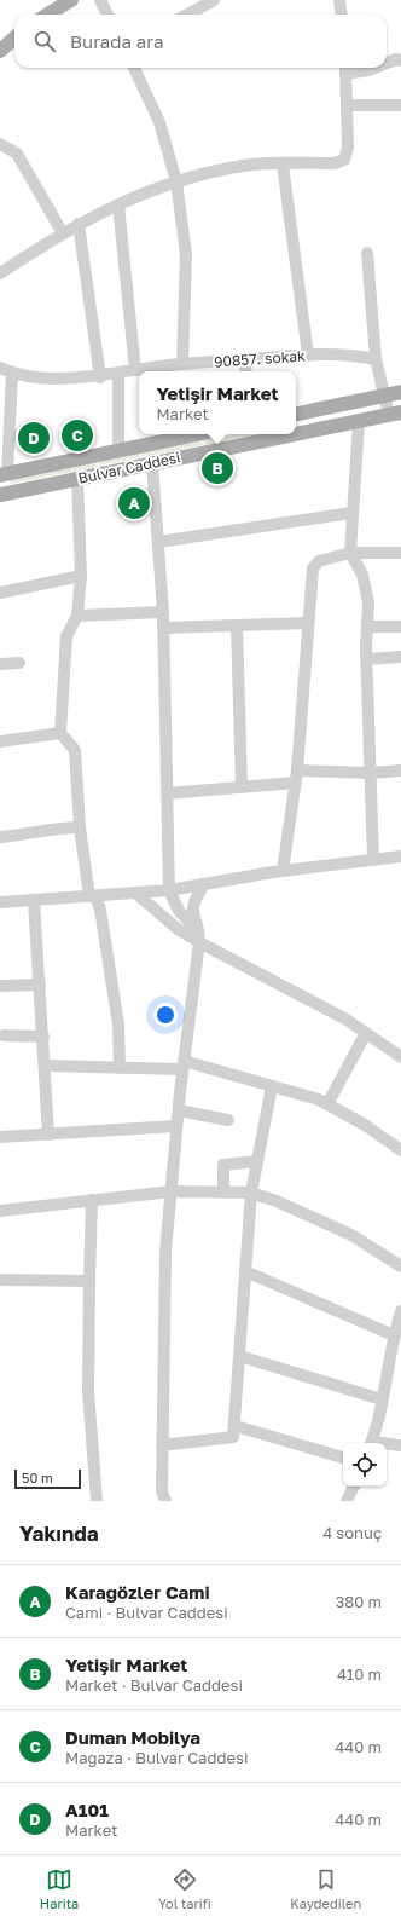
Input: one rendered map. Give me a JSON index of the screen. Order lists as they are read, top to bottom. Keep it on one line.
{"streets":{"main road":["Bulvar Caddesi"],"street":["90857. sokak"]},"scale_bar":"50 m","page":{"search":"Burada ara","popup":["Yetişir Market","Market"],"pins":["C","D","B","A"],"scale":"50 m","heading":["Yakında","4 sonuç"],"list":[{"mark":"A","name":"Karagözler Cami","note":"Cami · Bulvar Caddesi","value":"380 m"},{"mark":"B","name":"Yetişir Market","note":"Market · Bulvar Caddesi","value":"410 m"},{"mark":"C","name":"Duman Mobilya","note":"Mağaza · Bulvar Caddesi","value":"440 m"},{"mark":"D","name":"A101","note":"Market","value":"440 m"}],"nav":["Harita","Yol tarifi","Kaydedilen"]}}
